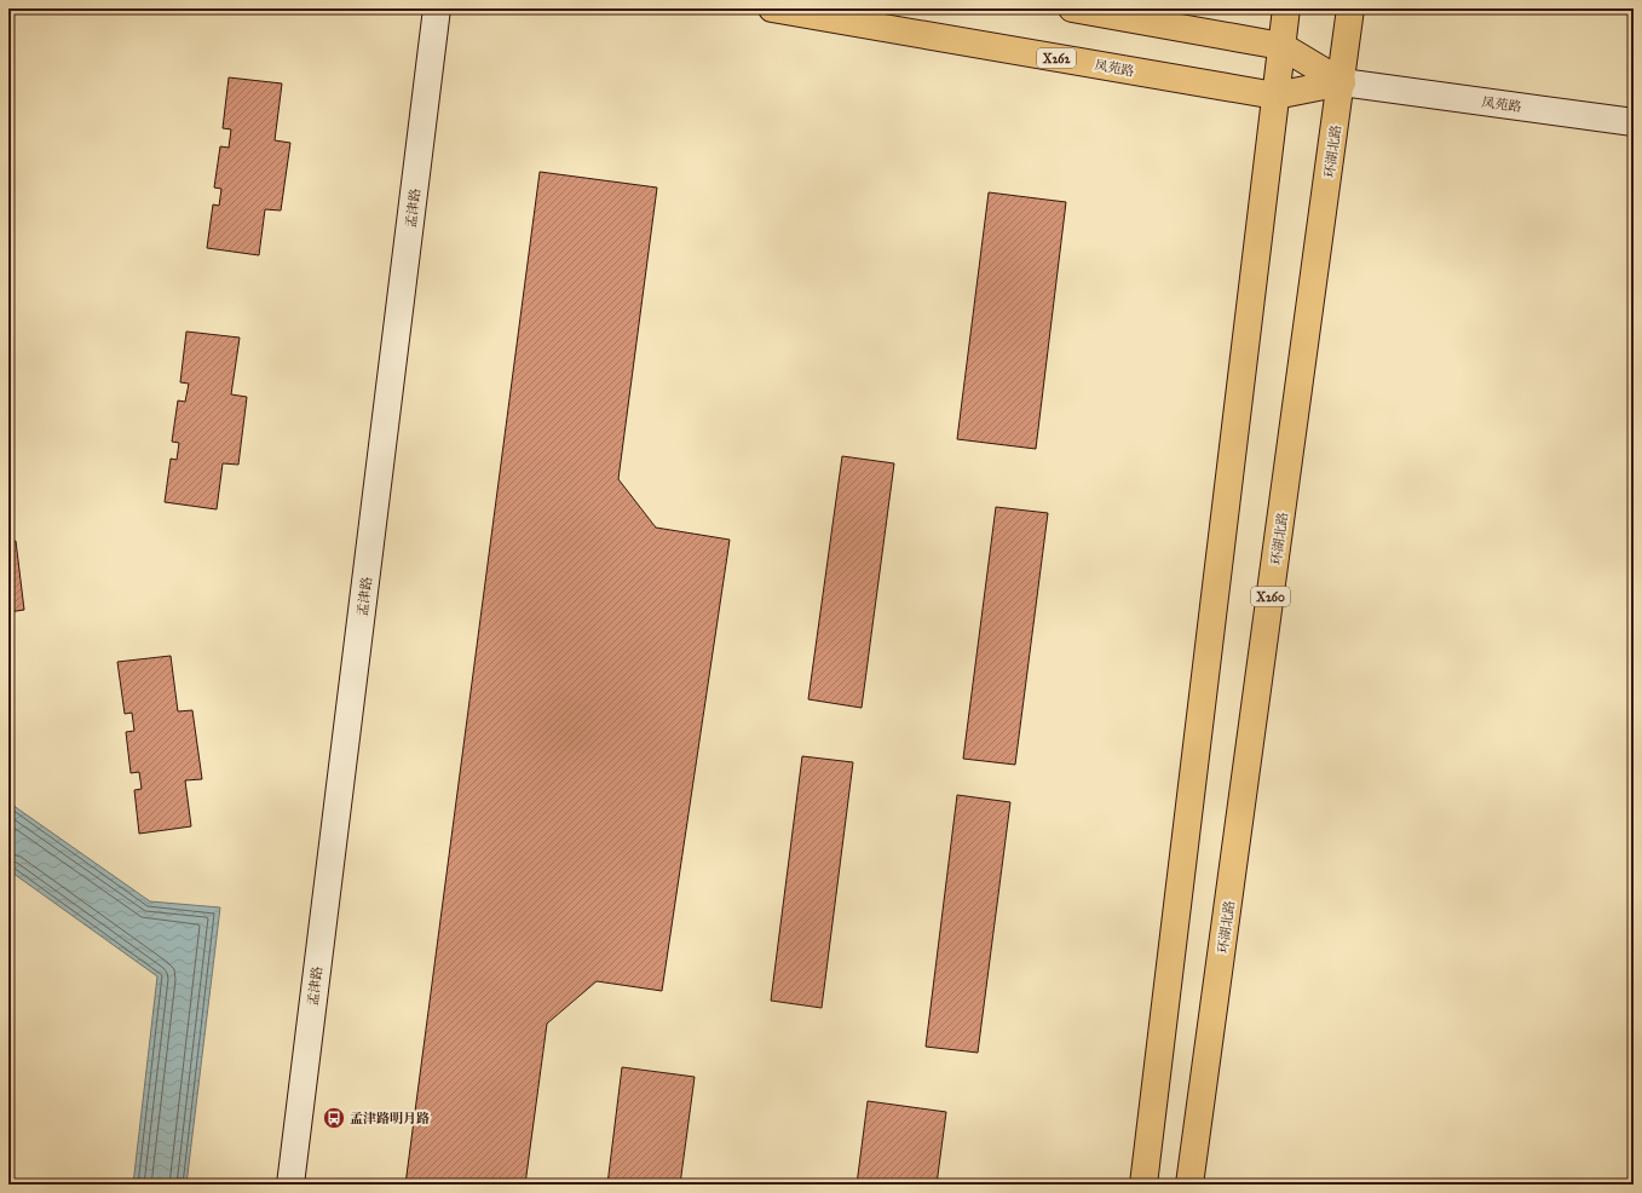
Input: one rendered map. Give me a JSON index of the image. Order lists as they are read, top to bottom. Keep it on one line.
{"streets":{"main road":["X262","凤苑路","环湖北路","X260"],"street":["孟津路"]},"crossings":[["凤苑路","环湖北路"]],"places":{"bus stop":["孟津路明月路"]}}
